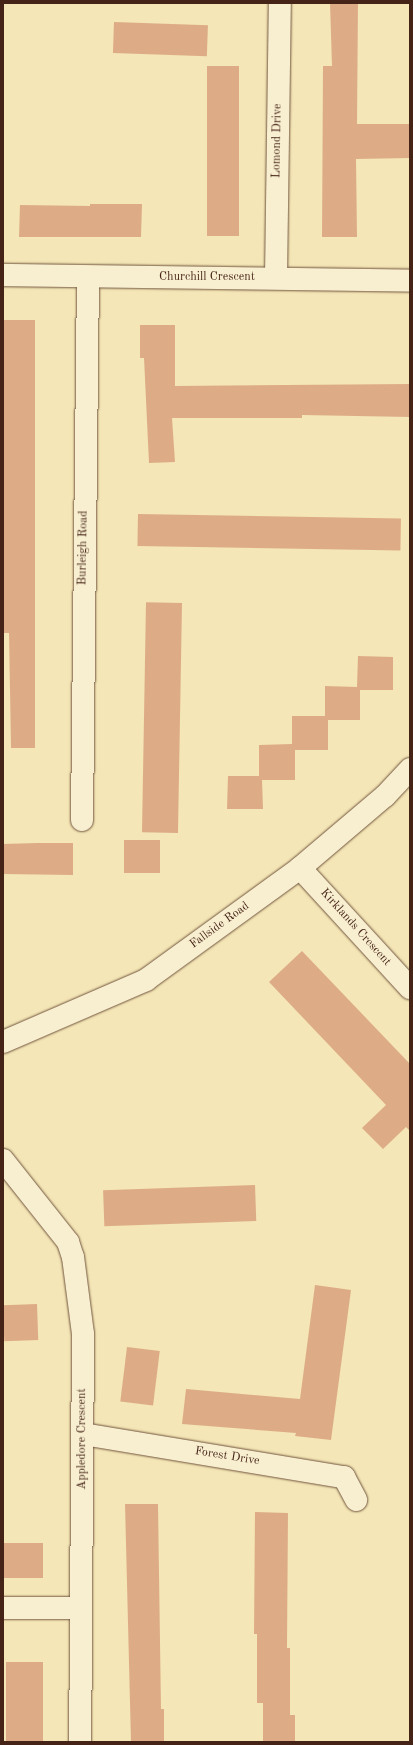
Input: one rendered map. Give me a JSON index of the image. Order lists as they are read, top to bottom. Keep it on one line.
{"streets":{"street":["Lomond Drive","Churchill Crescent","Burleigh Road","Fallside Road","Kirklands Crescent","Appledore Crescent","Forest Drive"]},"crossings":[["Lomond Drive","Churchill Crescent"],["Churchill Crescent","Burleigh Road"],["Fallside Road","Kirklands Crescent"],["Appledore Crescent","Forest Drive"]]}
